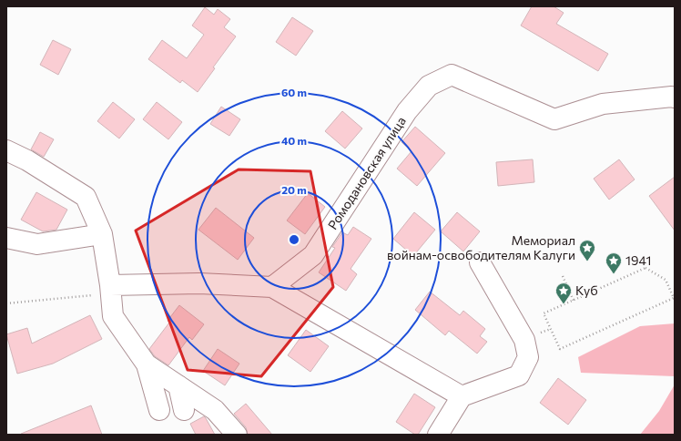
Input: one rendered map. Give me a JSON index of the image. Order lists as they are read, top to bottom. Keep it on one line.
{"streets":{"street":["Ромодановская улица"]},"places":{"place":["Мемориал войнам-освободителям Калуги","1941","Куб"]},"rings":["60 m","40 m","20 m"]}
